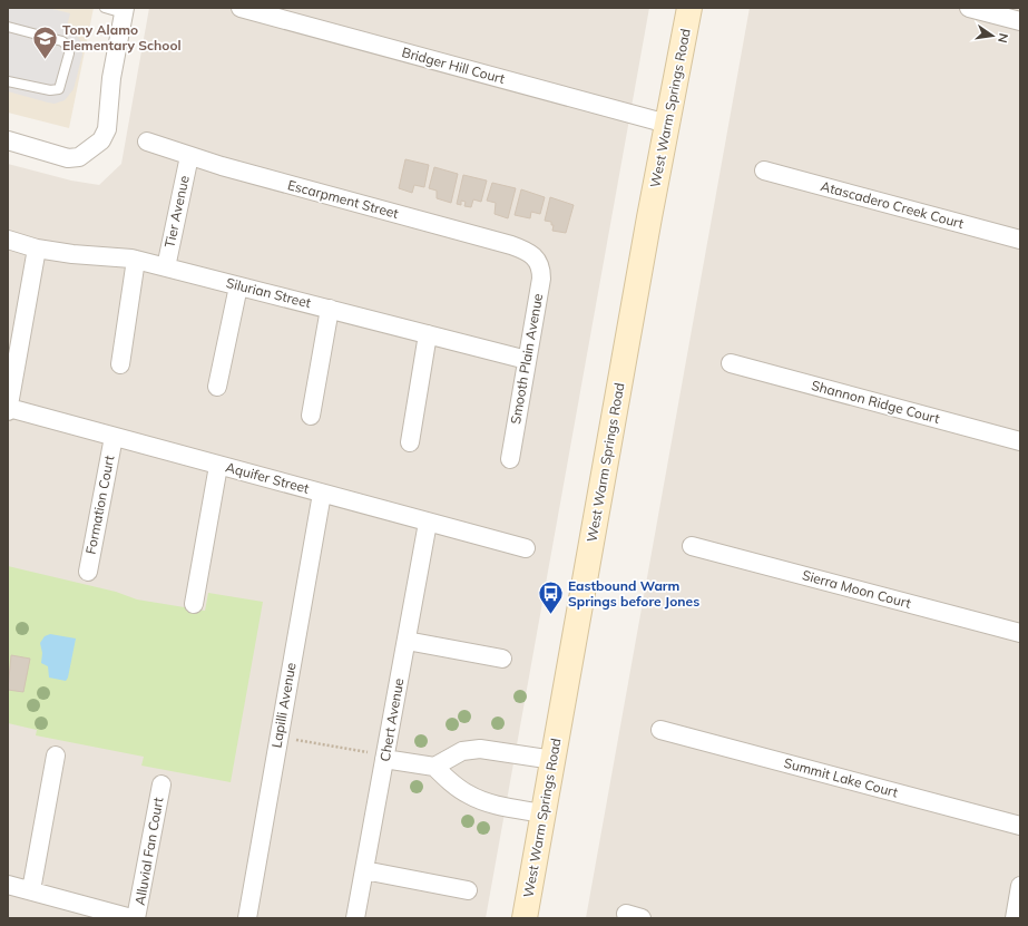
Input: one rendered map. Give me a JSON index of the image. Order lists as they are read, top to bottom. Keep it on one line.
{"streets":{"main road":["West Warm Springs Road"],"street":["Bridger Hill Court","Escarpment Street","Atascadero Creek Court","Tier Avenue","Silurian Street","Smooth Plain Avenue","Shannon Ridge Court","Aquifer Street","Formation Court","Sierra Moon Court","Lapilli Avenue","Chert Avenue","Summit Lake Court","Alluvial Fan Court"]},"crossings":[["Bridger Hill Court","West Warm Springs Road"],["Escarpment Street","Tier Avenue"],["Escarpment Street","Smooth Plain Avenue"],["Tier Avenue","Silurian Street"],["Silurian Street","Smooth Plain Avenue"],["Aquifer Street","Formation Court"],["Aquifer Street","Lapilli Avenue"],["Aquifer Street","Chert Avenue"]],"places":{"school or university":["Tony Alamo Elementary School"],"bus stop":["Eastbound Warm Springs before Jones"]},"north":"right"}
